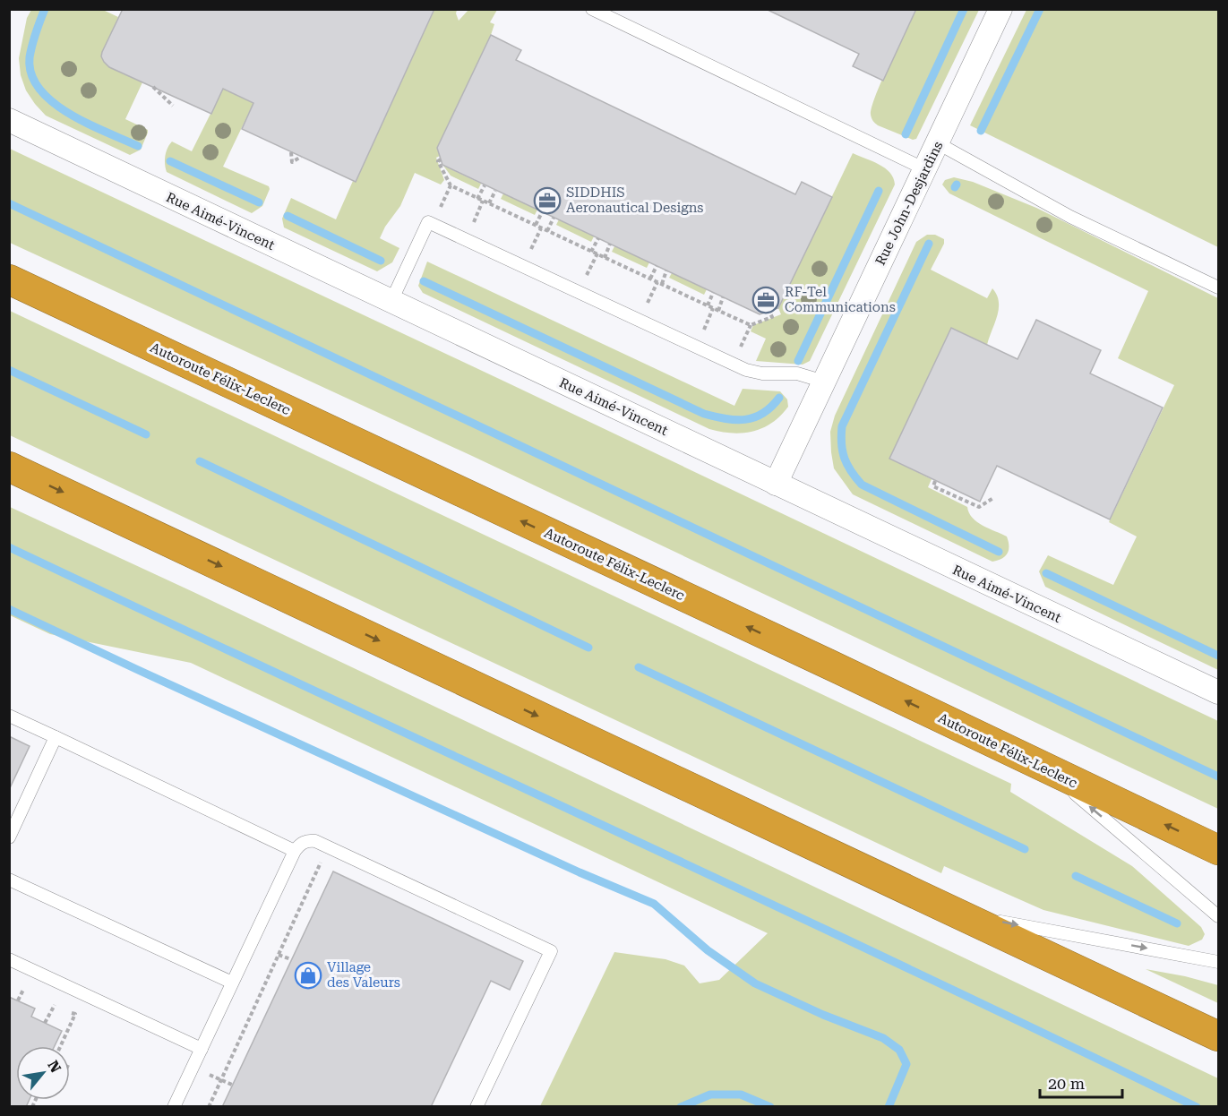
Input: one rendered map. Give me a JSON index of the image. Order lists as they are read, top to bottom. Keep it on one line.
{"streets":{"highway":["Autoroute Félix-Leclerc"],"street":["Rue John-Desjardins","Rue Aimé-Vincent"]},"crossings":[["Rue John-Desjardins","Rue Aimé-Vincent"]],"places":{"office":["SIDDHIS Aeronautical Designs","RF-Tel Communications"],"shop":["Village des Valeurs"]},"scale_bar":"20 m","north":"top right"}
